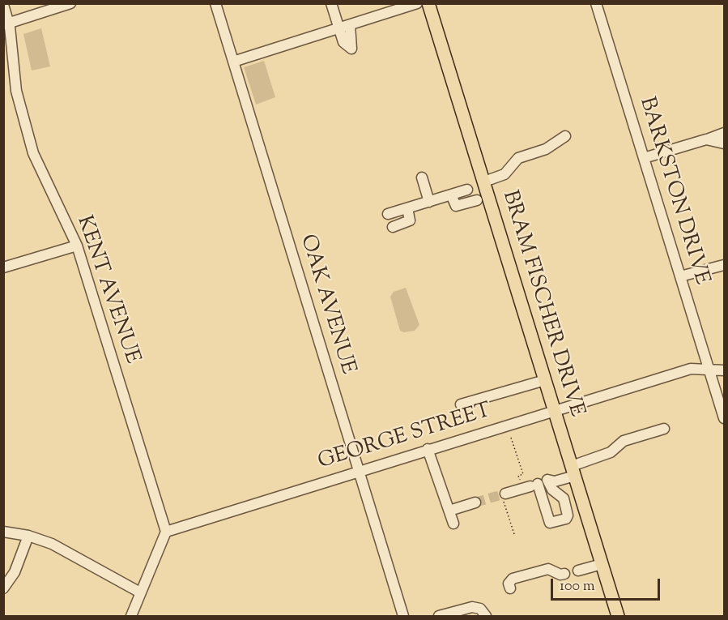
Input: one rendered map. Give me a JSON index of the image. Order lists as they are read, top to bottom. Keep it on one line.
{"streets":{"main road":["BRAM FISCHER DRIVE"],"street":["BARKSTON DRIVE","KENT AVENUE","OAK AVENUE","GEORGE STREET"]},"crossings":[["BARKSTON DRIVE","GEORGE STREET"],["KENT AVENUE","GEORGE STREET"],["BRAM FISCHER DRIVE","GEORGE STREET"],["OAK AVENUE","GEORGE STREET"]],"scale_bar":"100 m"}
